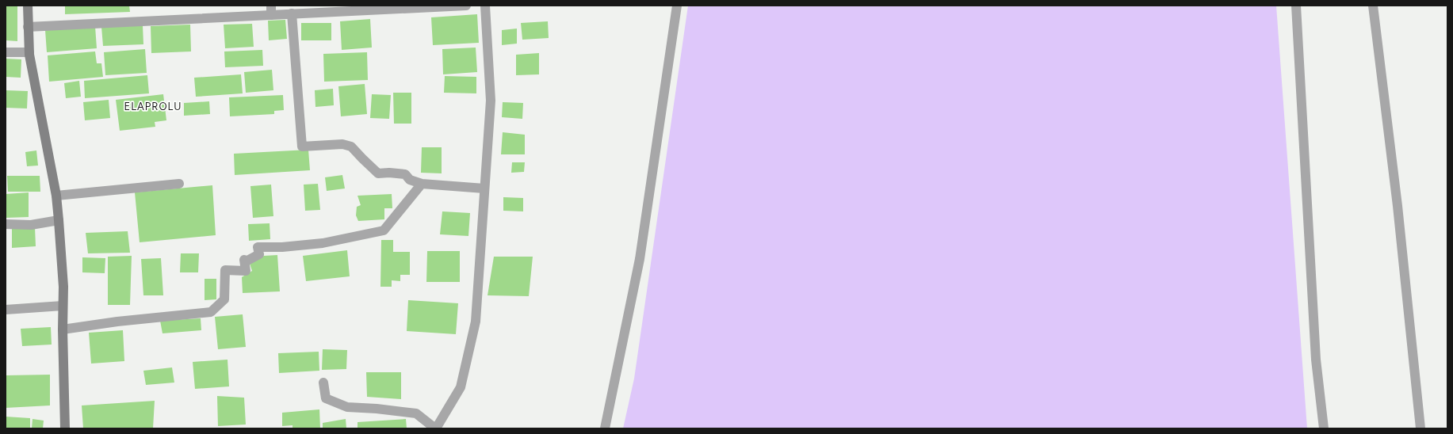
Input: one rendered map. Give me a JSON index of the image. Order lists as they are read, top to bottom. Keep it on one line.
{"districts":["ELAPROLU"]}
